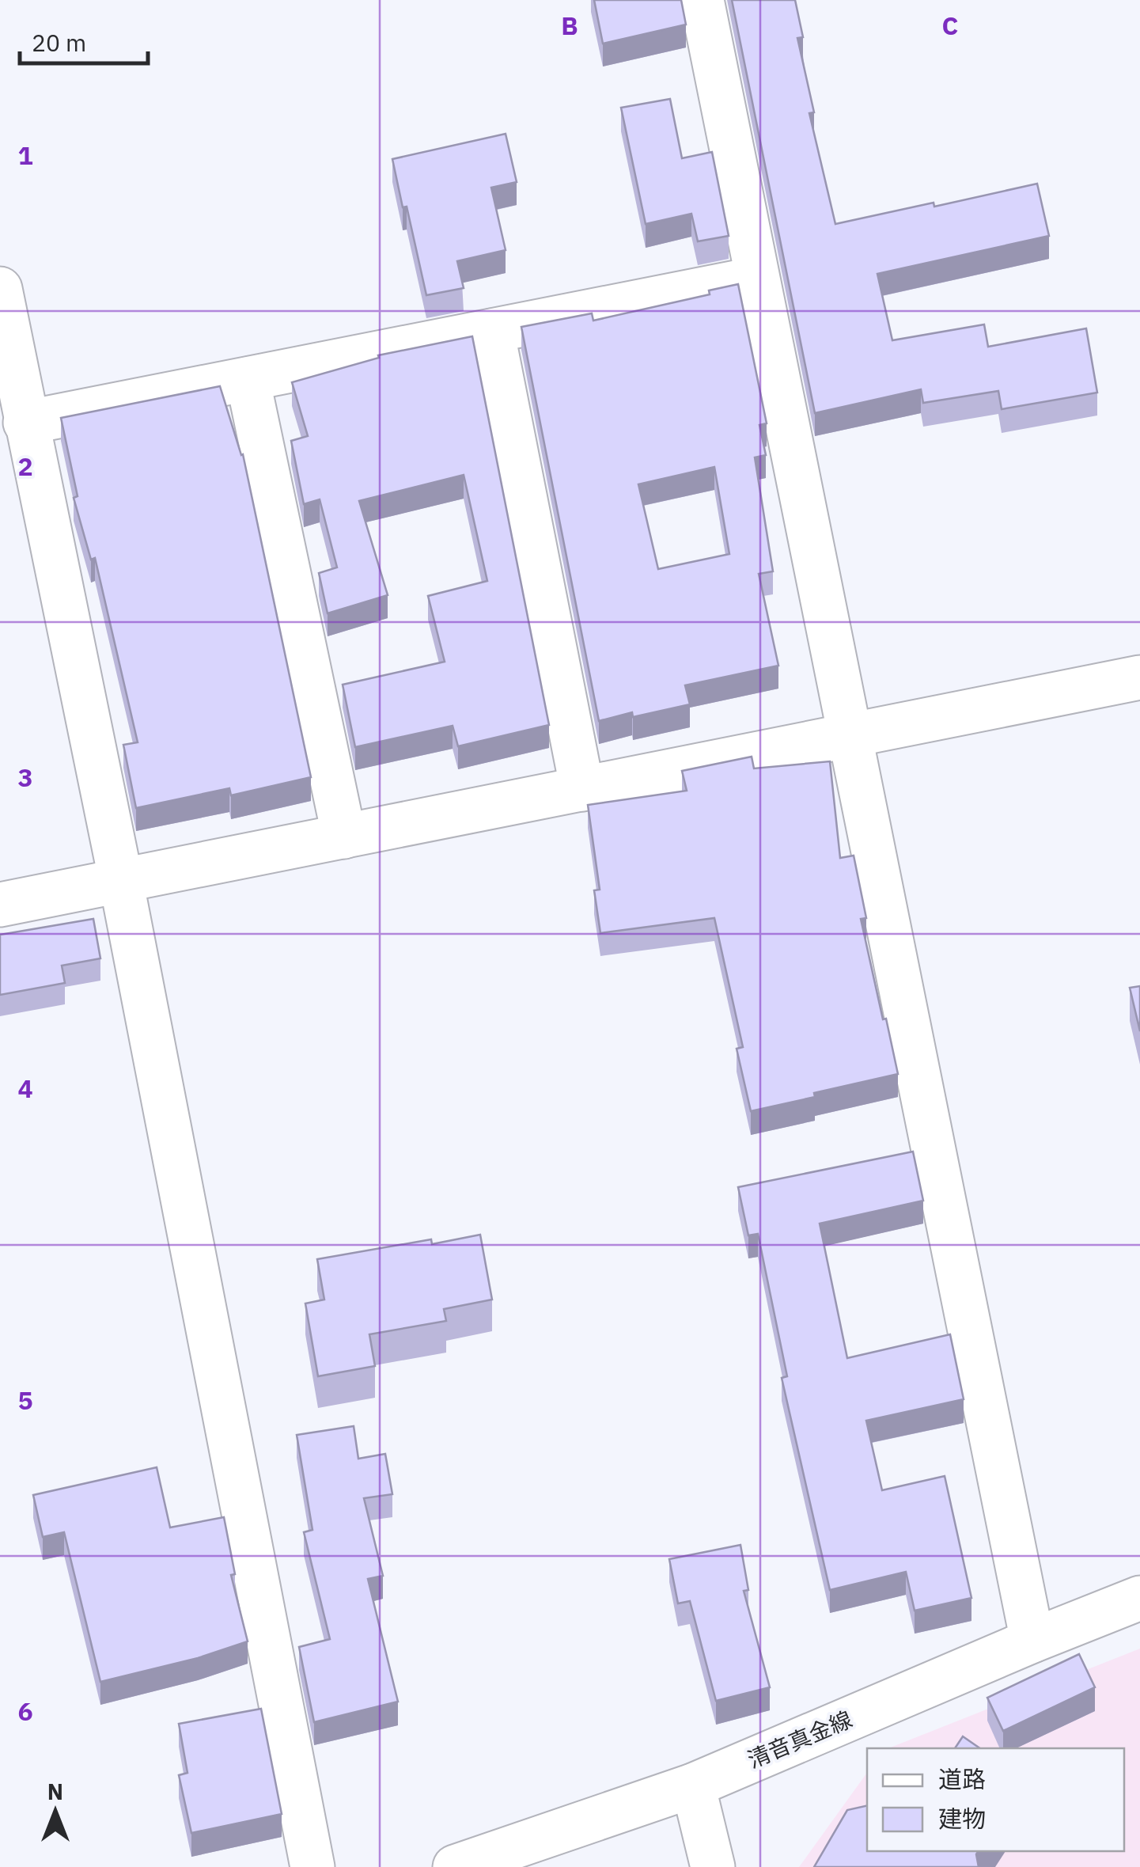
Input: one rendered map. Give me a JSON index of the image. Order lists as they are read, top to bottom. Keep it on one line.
{"streets":{"street":["清音真金線"]},"legend":["道路","建物"],"scale_bar":"20 m","north":"top","grid":{"columns":["B","C"],"rows":["1","2","3","4","5","6"]}}
